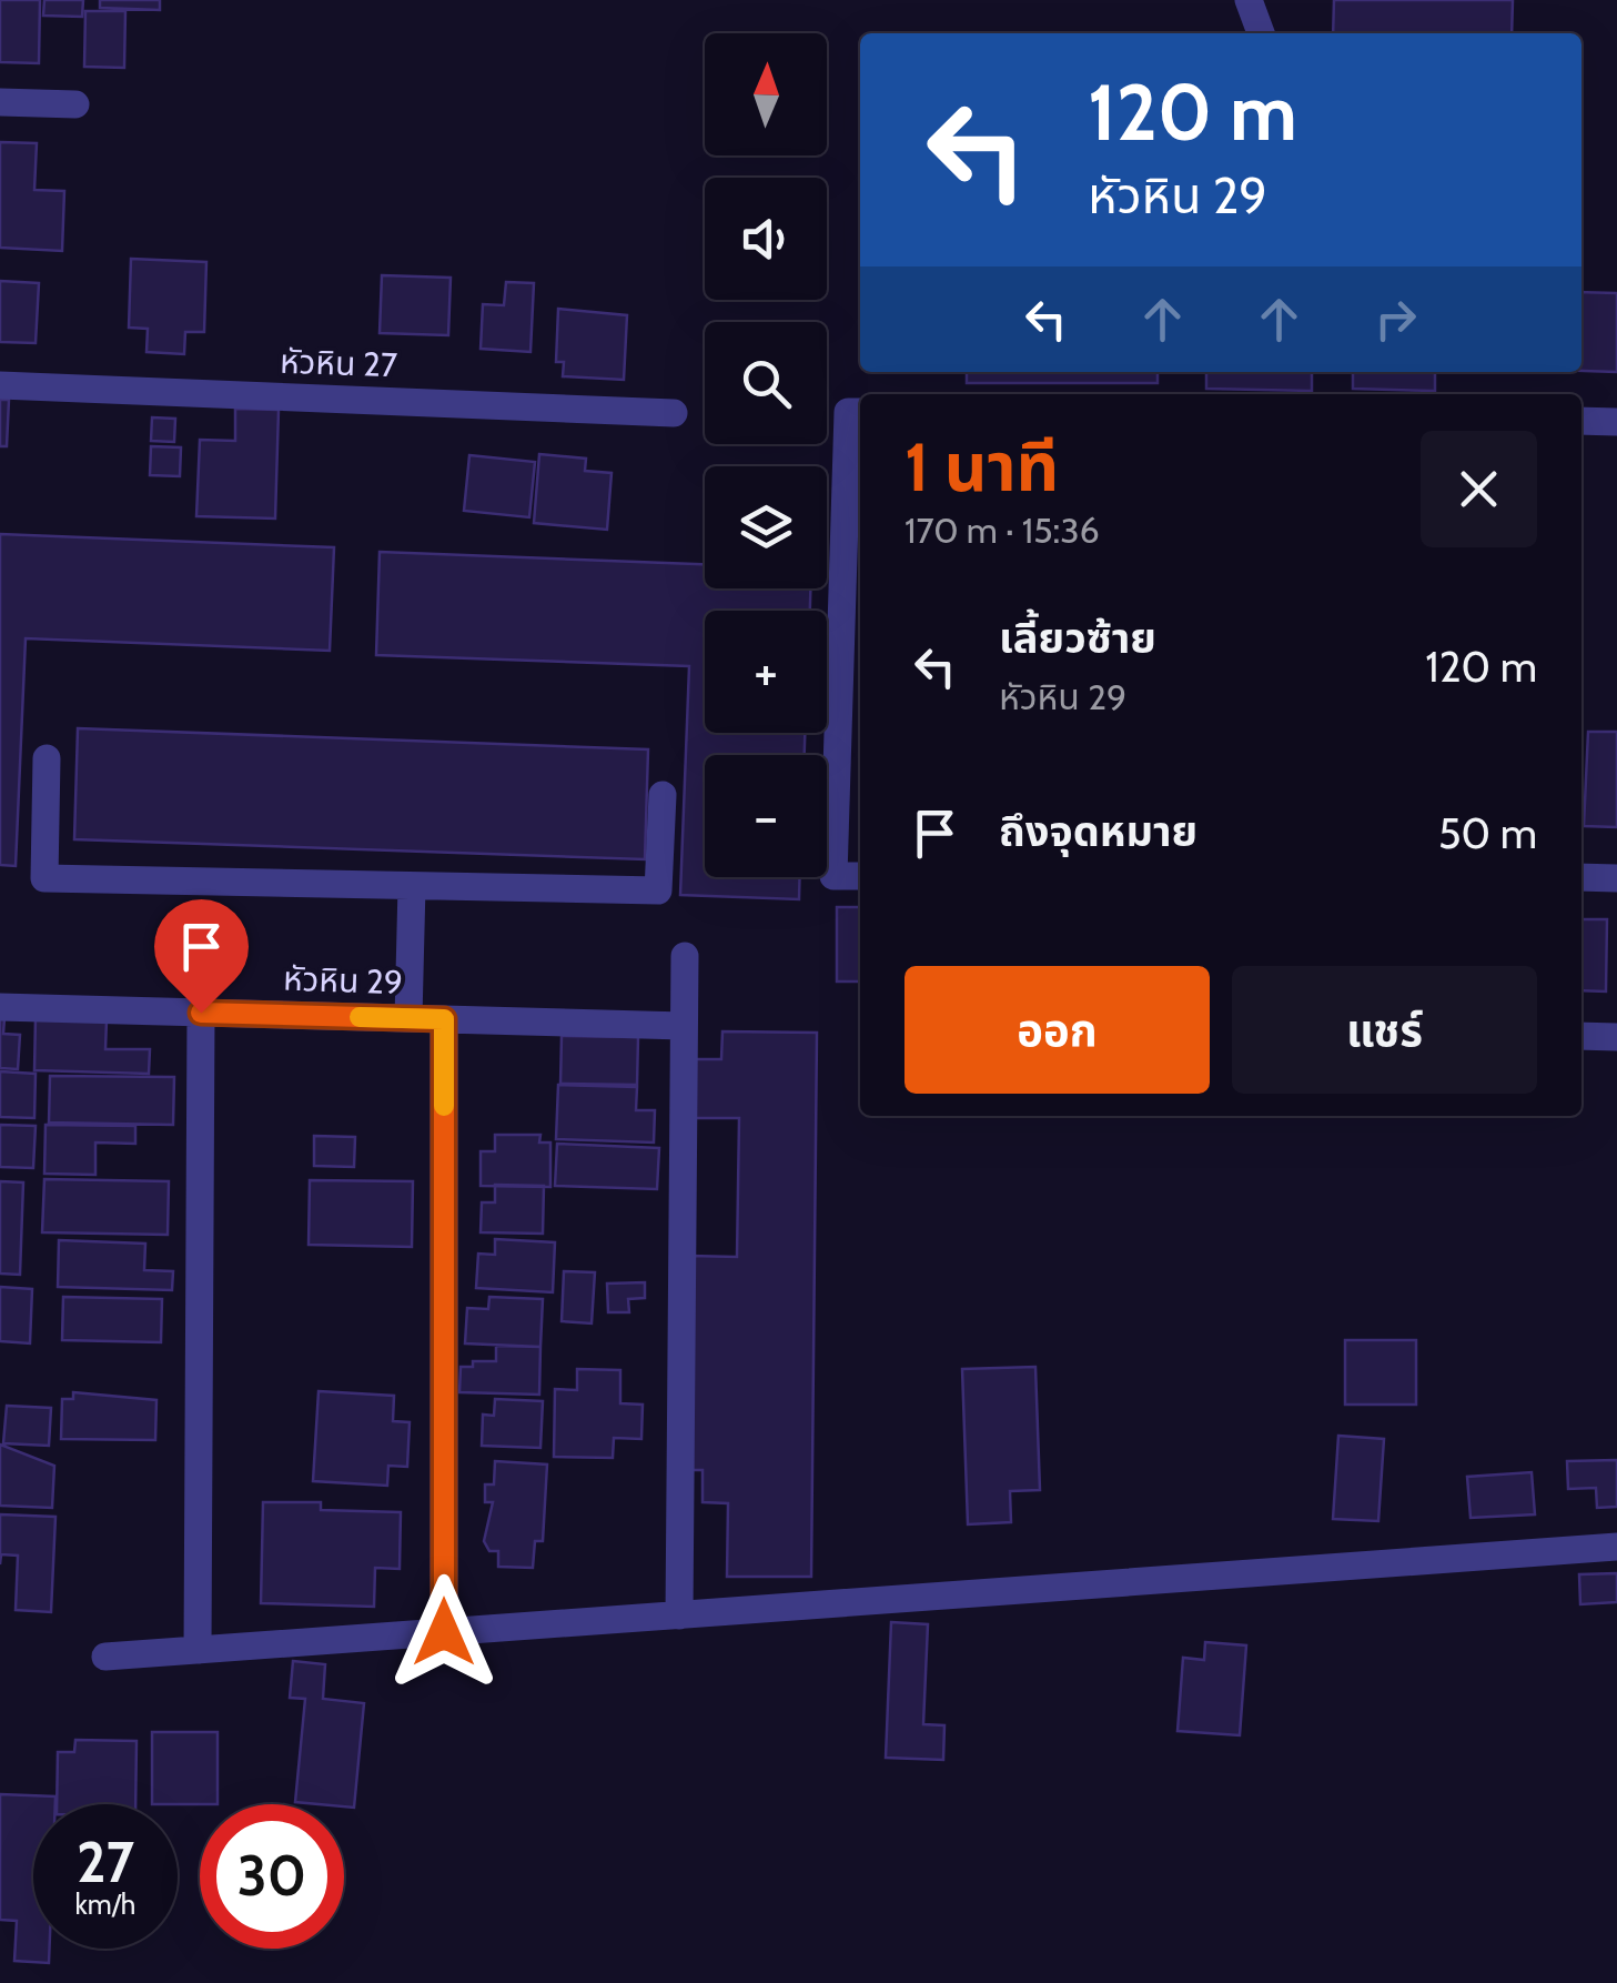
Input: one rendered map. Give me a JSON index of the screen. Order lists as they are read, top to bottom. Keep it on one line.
{"streets":{"street":["หัวหิน 27","หัวหิน 29"]},"north":"top","page":{"map_buttons":["+","−"],"turn":["120 m","หัวหิน 29"],"heading":["1 นาที","170 m · 15:36"],"list":[{"name":"เลี้ยวซ้าย","note":"หัวหิน 29","value":"120 m"},{"name":"ถึงจุดหมาย","value":"50 m"}],"buttons":["ออก","แชร์"],"speed":"27 km/h","limit":"30"}}
